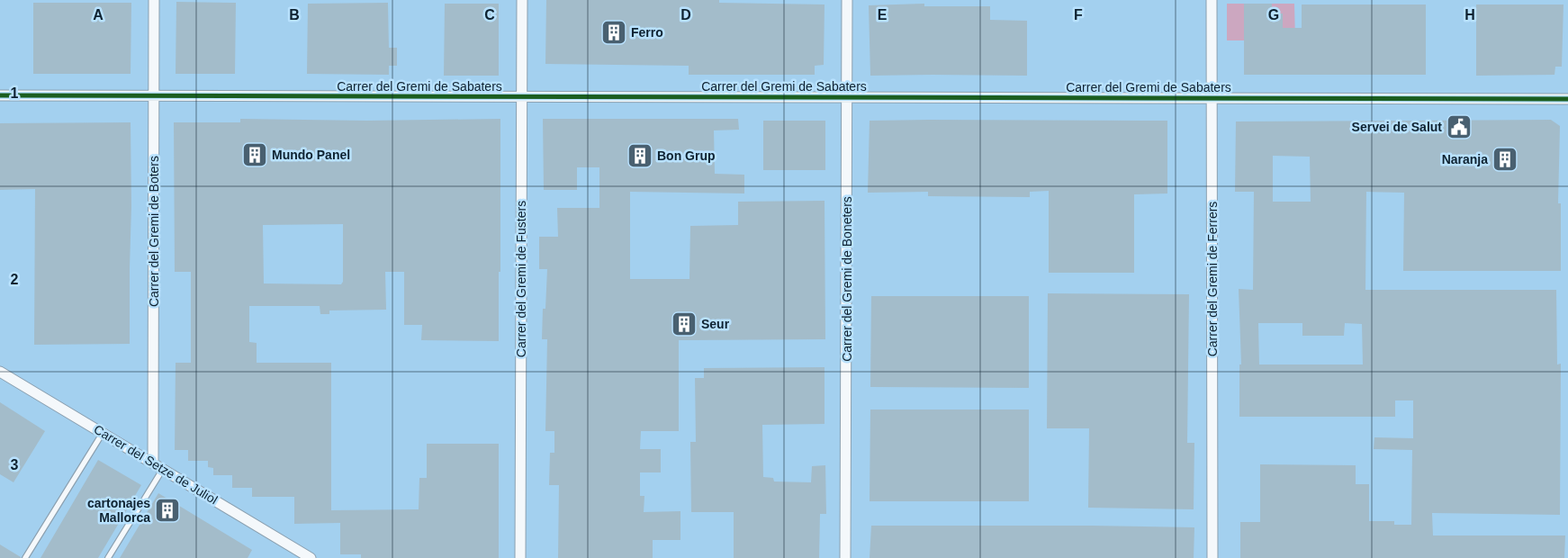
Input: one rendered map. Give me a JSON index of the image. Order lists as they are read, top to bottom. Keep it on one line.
{"streets":{"street":["Carrer del Gremi de Sabaters","Carrer del Gremi de Boters","Carrer del Gremi de Fusters","Carrer del Gremi de Boneters","Carrer del Gremi de Ferrers","Carrer del Setze de Juliol"]},"crossings":[["Carrer del Gremi de Sabaters","Carrer del Gremi de Boters"],["Carrer del Gremi de Sabaters","Carrer del Gremi de Fusters"],["Carrer del Gremi de Sabaters","Carrer del Gremi de Boneters"],["Carrer del Gremi de Sabaters","Carrer del Gremi de Ferrers"],["Carrer del Gremi de Boters","Carrer del Setze de Juliol"]],"places":{"building":["Ferro","Mundo Panel","Bon Grup","Naranja","Seur","cartonajes Mallorca"],"public building":["Servei de Salut"]},"grid":{"columns":["A","B","C","D","E","F","G","H"],"rows":["1","2","3"]}}
